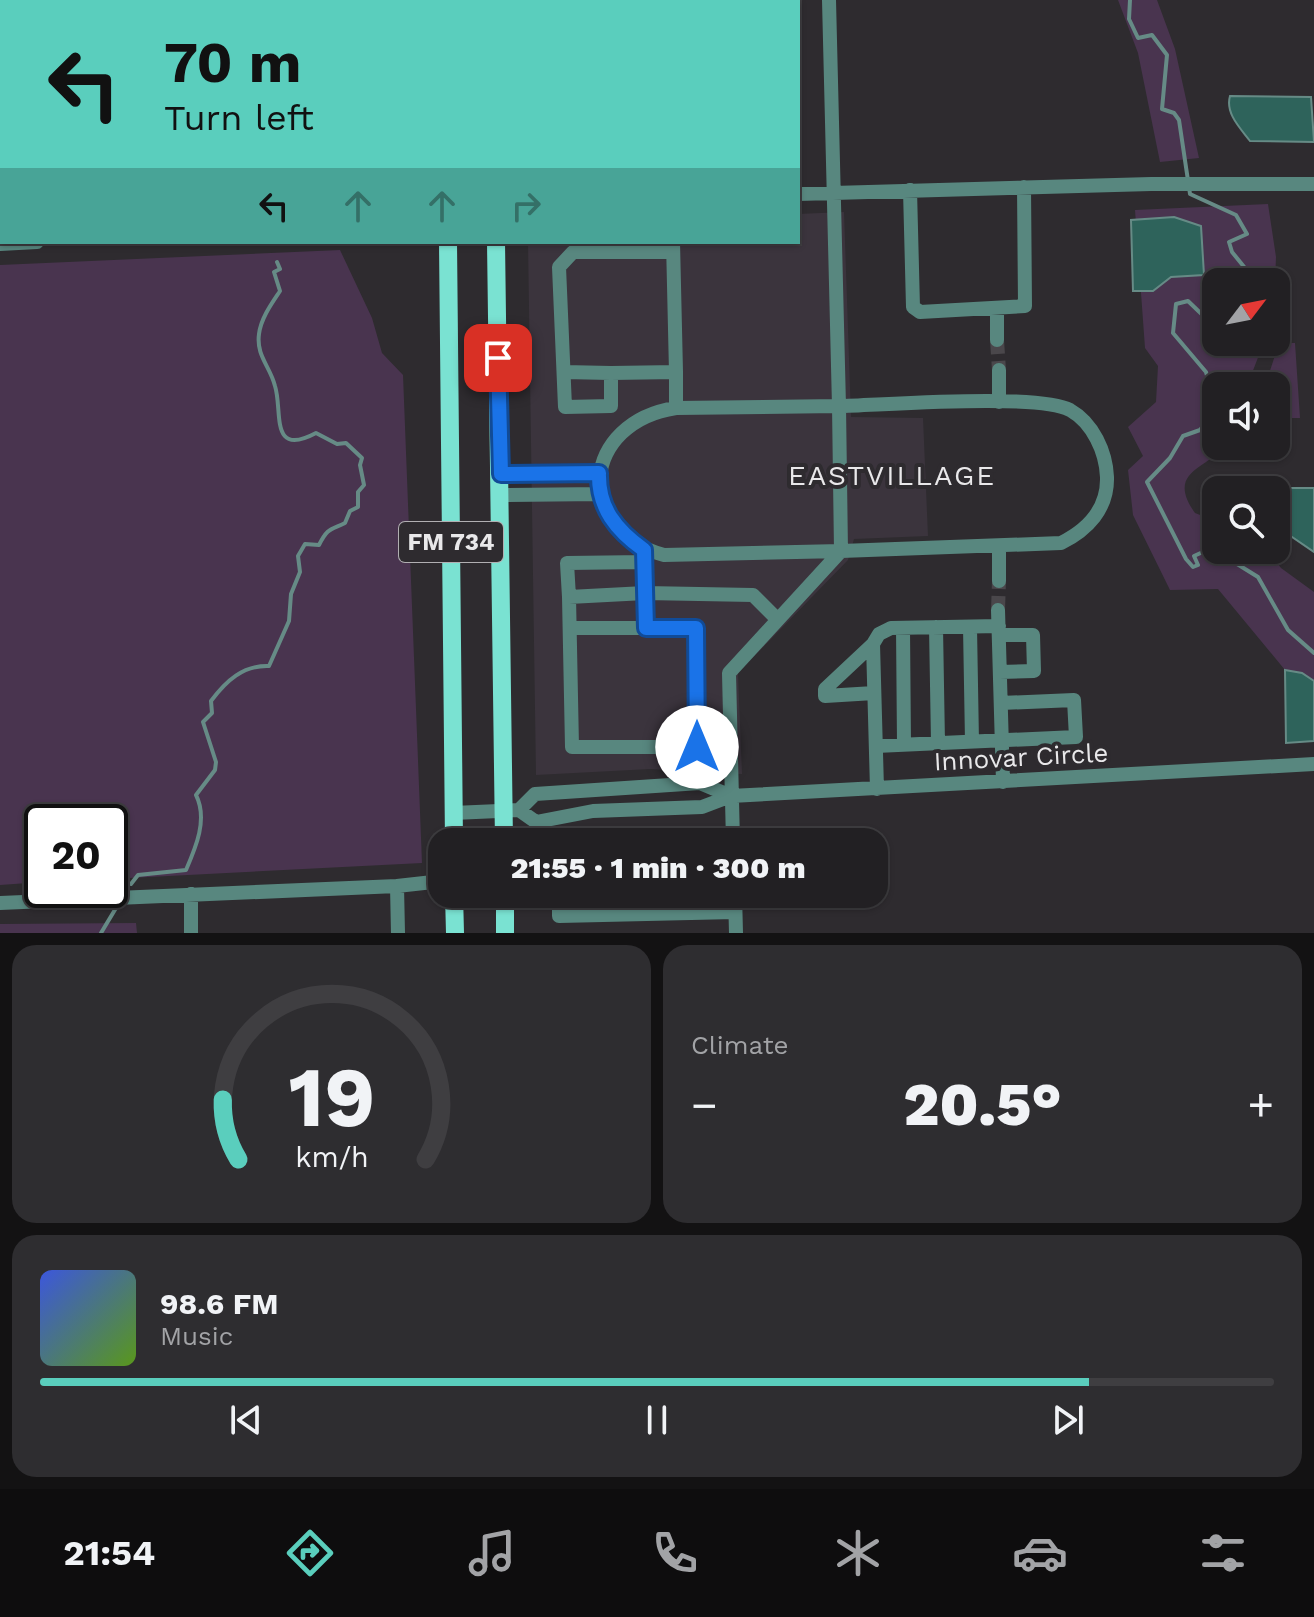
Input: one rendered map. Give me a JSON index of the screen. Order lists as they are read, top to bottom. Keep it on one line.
{"streets":{"main road":["FM 734"],"street":["Innovar Circle"]},"crossings":[["FM 734","Innovar Circle"]],"districts":["EASTVILLAGE"],"north":"top right","page":{"turn":["70 m","Turn left"],"limit":"20","trip":"21:55 · 1 min · 300 m","tile":"Climate","heat":["−","20.5°","+"],"song":["98.6 FM","Music"],"tabs":"21:54","gauge":["19","km/h"]}}
